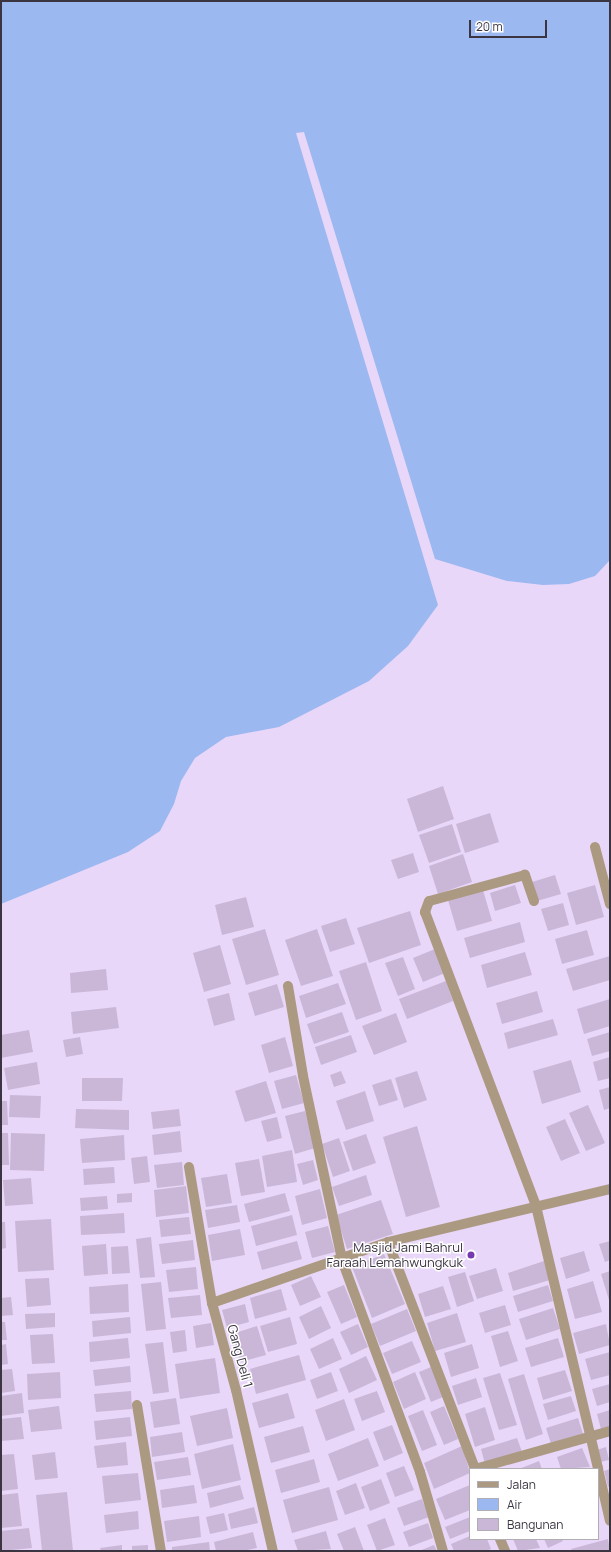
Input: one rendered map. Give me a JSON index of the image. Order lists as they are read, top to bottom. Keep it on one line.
{"streets":{"street":["Gang Deli 1"]},"places":["Masjid Jami Bahrul Faraah Lemahwungkuk"],"legend":["Jalan","Air","Bangunan"],"scale_bar":"20 m"}
